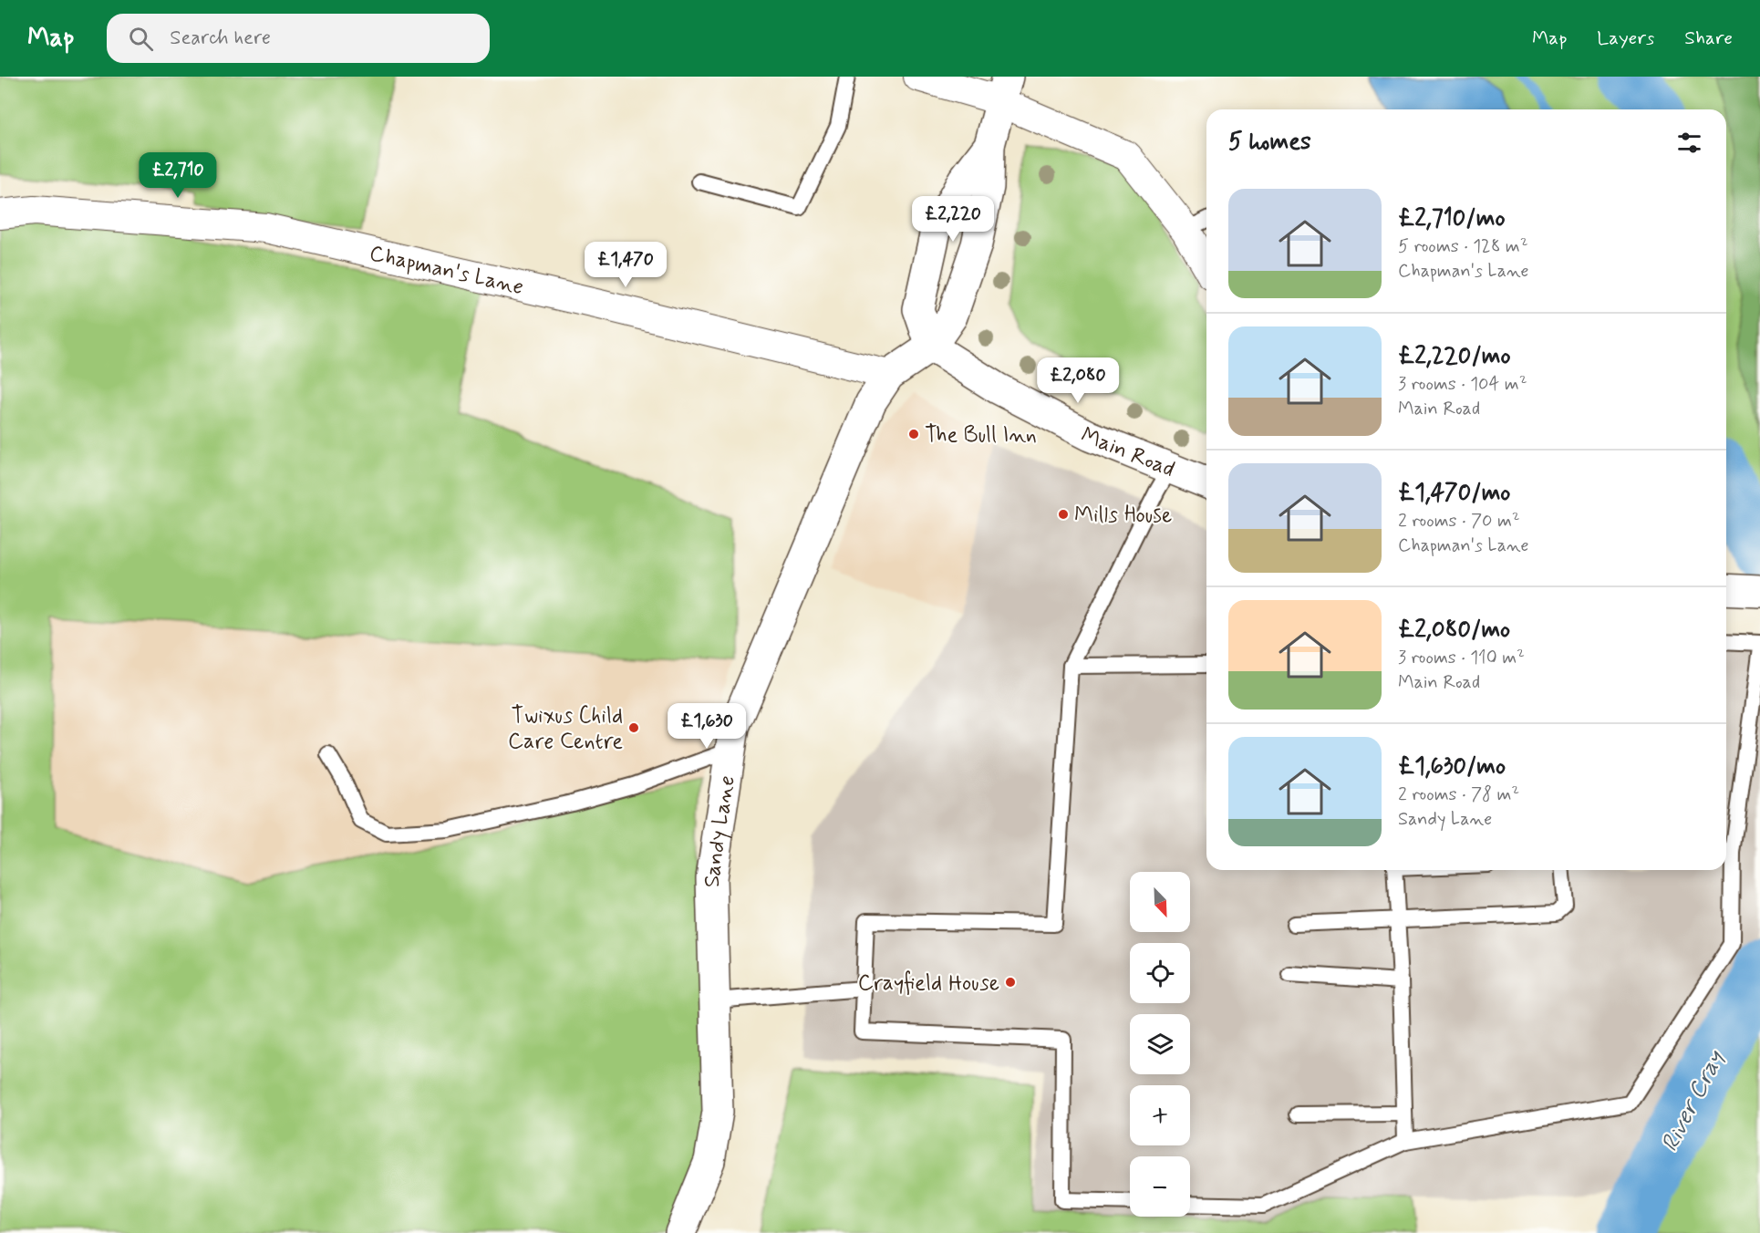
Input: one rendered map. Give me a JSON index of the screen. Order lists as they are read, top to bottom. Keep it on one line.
{"streets":{"street":["Chapman's Lane","Main Road","Sandy Lane"]},"crossings":[["Chapman's Lane","Sandy Lane"],["Main Road","Sandy Lane"]],"water":["River Cray"],"places":["The Bull Inn","Mills House","Twixus Child Care Centre","Crayfield House"],"north":"bottom right","page":{"header":"Map","search":"Search here","nav":["Map","Layers","Share"],"heading":"5 homes","price":["£2,710","£2,220","£1,470","£2,080","£1,630"],"list":[{"name":"£2,710/mo","note":"5 rooms · 128 m² · Chapman's Lane"},{"name":"£2,220/mo","note":"3 rooms · 104 m² · Main Road"},{"name":"£1,470/mo","note":"2 rooms · 70 m² · Chapman's Lane"},{"name":"£2,080/mo","note":"3 rooms · 110 m² · Main Road"},{"name":"£1,630/mo","note":"2 rooms · 78 m² · Sandy Lane"}],"map_buttons":["+","−"]}}
